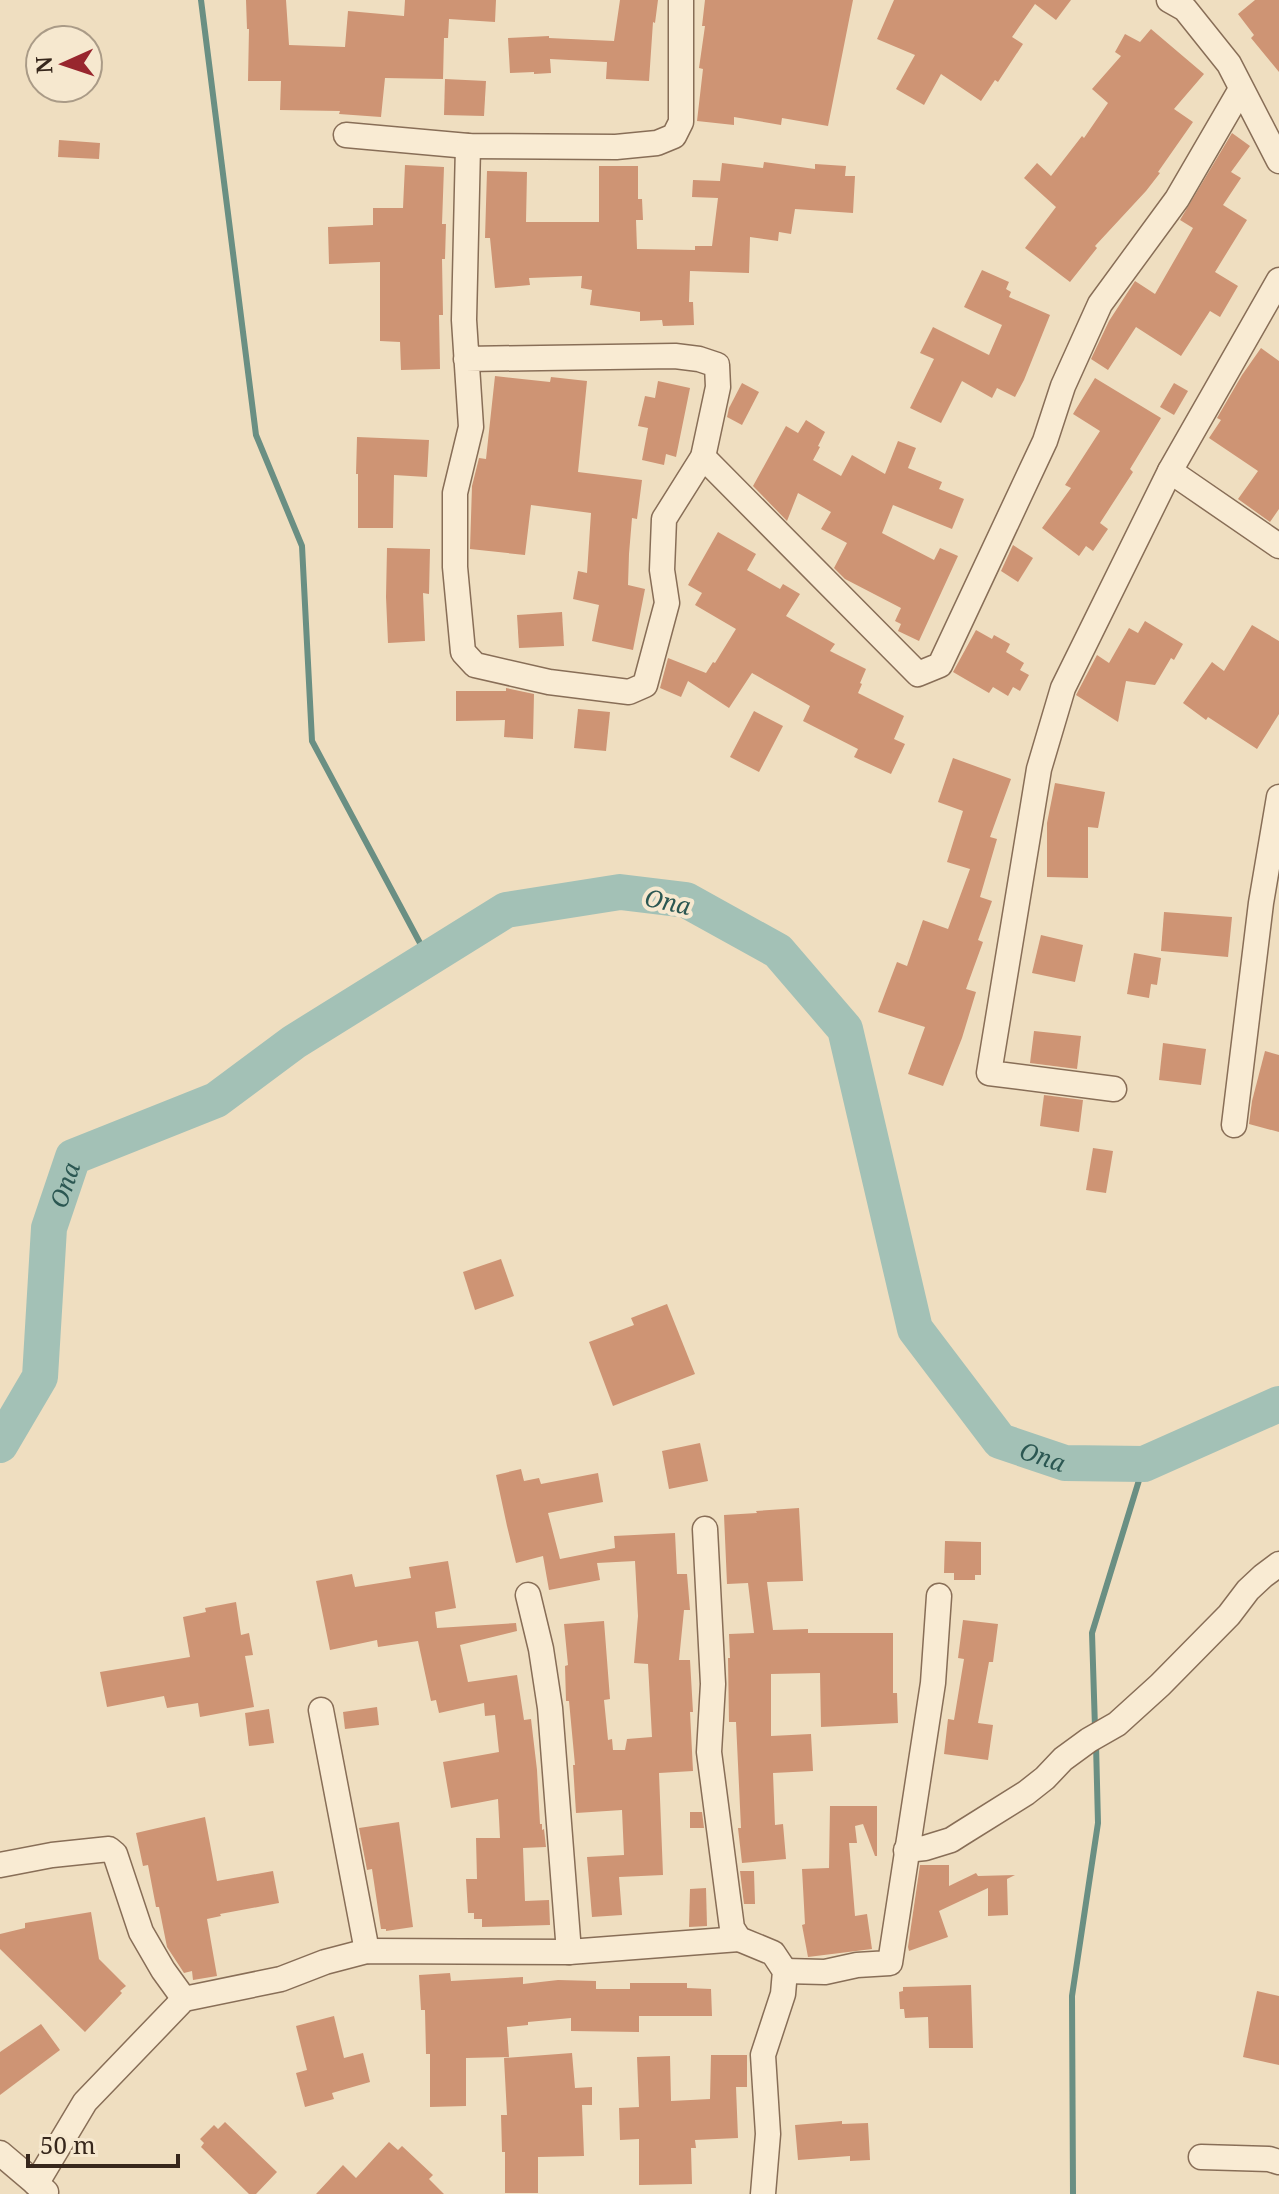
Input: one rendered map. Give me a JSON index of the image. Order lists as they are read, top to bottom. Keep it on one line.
{"water":["Ona"],"scale_bar":"50 m","north":"left"}
